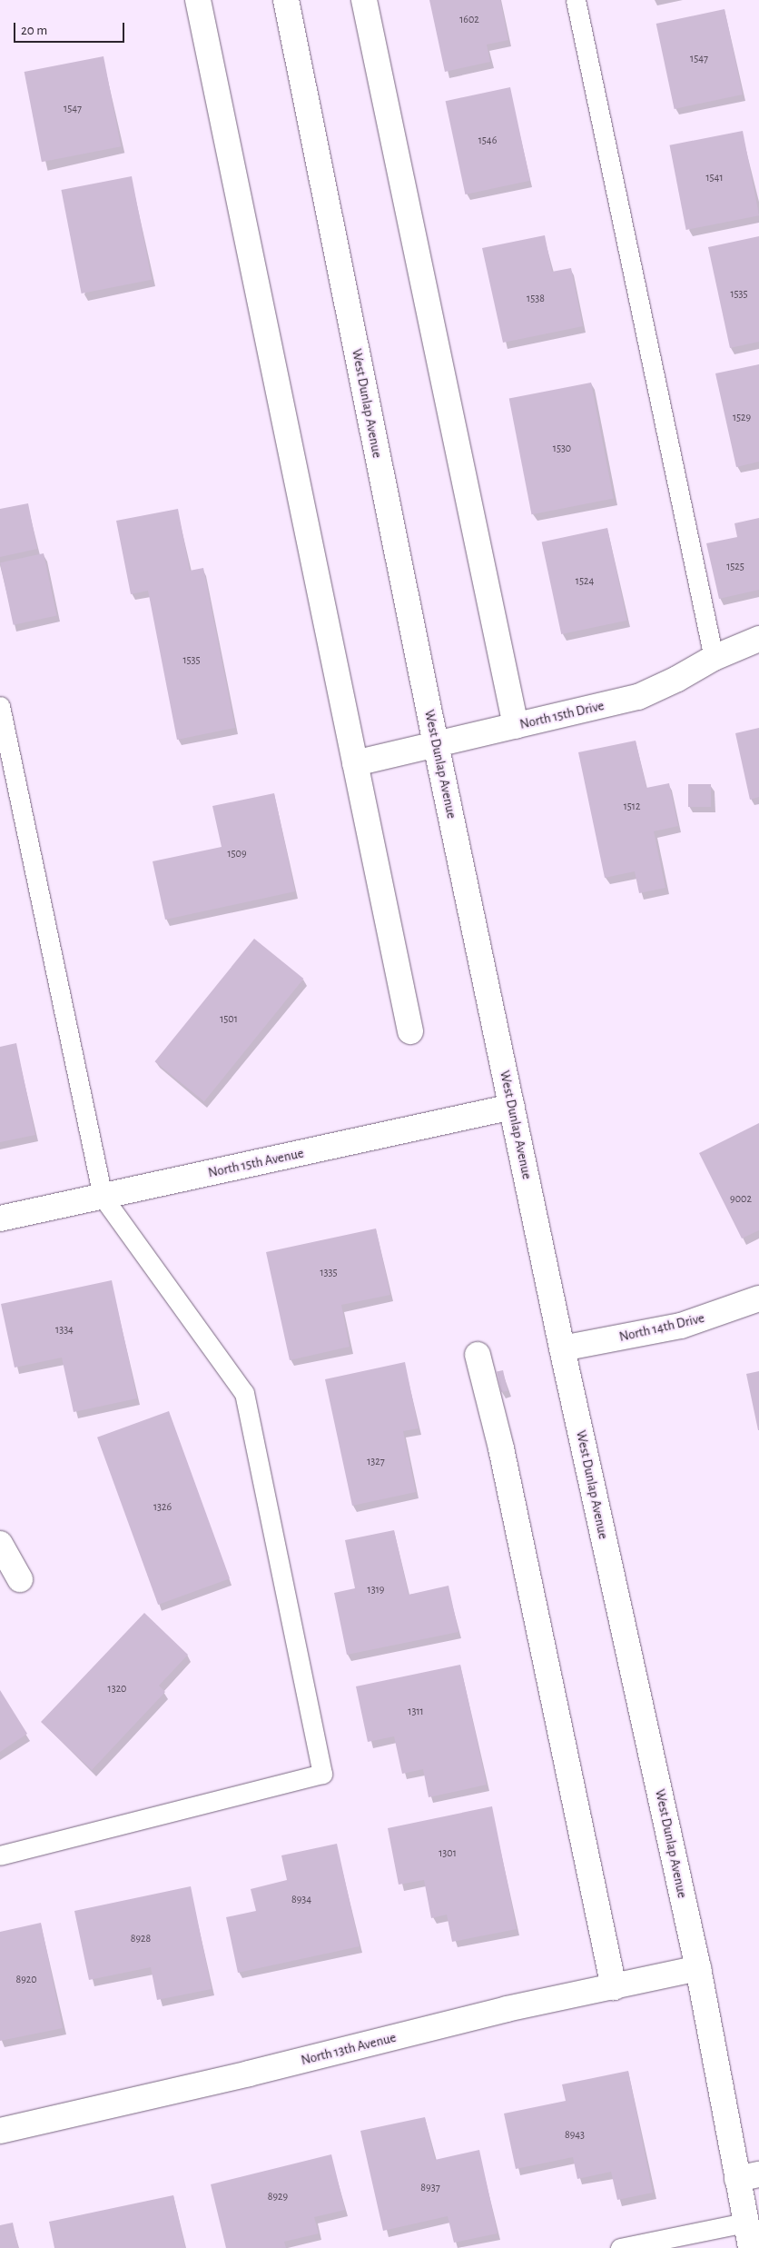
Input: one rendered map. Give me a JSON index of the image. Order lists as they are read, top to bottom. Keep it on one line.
{"streets":{"street":["West Dunlap Avenue","North 15th Drive","North 15th Avenue","North 14th Drive","North 13th Avenue"]},"crossings":[["West Dunlap Avenue","North 15th Drive"],["West Dunlap Avenue","North 15th Avenue"],["West Dunlap Avenue","North 14th Drive"],["West Dunlap Avenue","North 13th Avenue"]],"house_numbers":["1602","1547","1547","1546","1541","1535","1538","1529","1530","1525","1524","1535","1512","1509","1501","9002","1335","1334","1327","1326","1319","1320","1311","1301","8934","8928","8920","8943","8937","8929"],"scale_bar":"20 m"}
